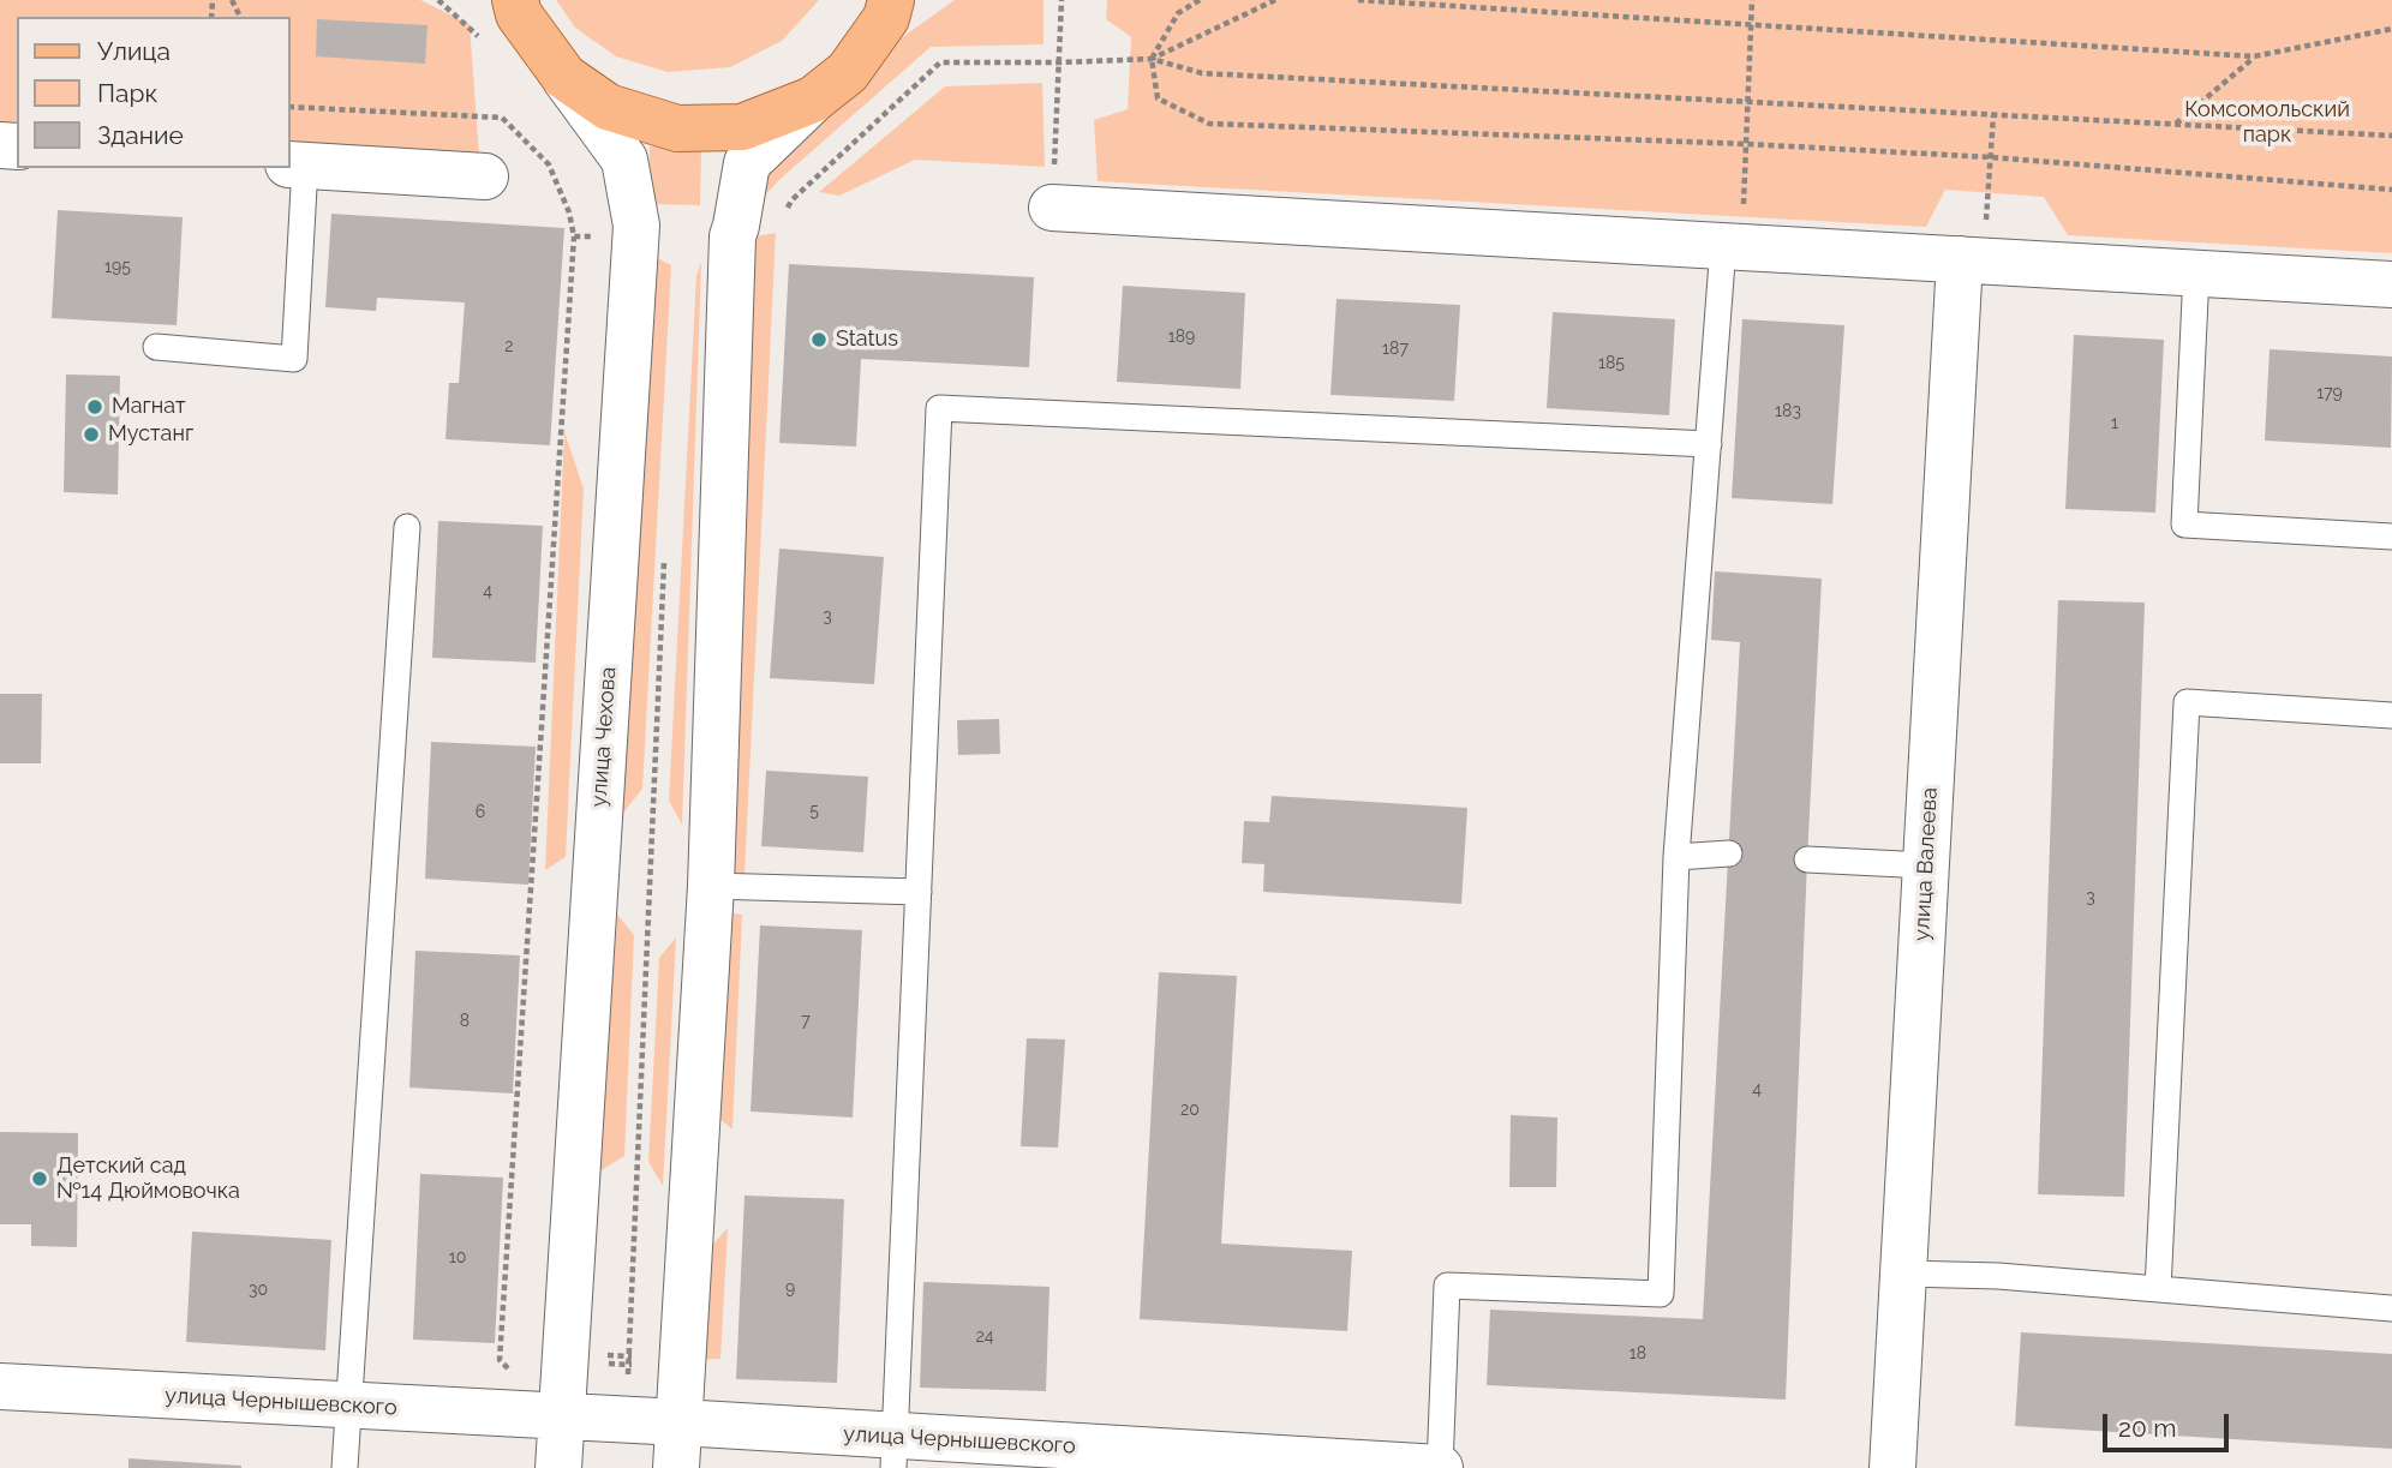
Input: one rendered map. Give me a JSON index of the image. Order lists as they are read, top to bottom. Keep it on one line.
{"streets":{"street":["улица Чехова","улица Валеева","улица Чернышевского"]},"crossings":[["улица Чехова","улица Чернышевского"]],"parks":["Комсомольский парк"],"places":["Status","Магнат","Мустанг","Детский сад №14 Дюймовочка"],"house_numbers":["195","189","2","187","185","179","183","1","4","3","5","6","3","8","7","4","20","10","9","30","24","18"],"legend":["Улица","Парк","Здание"],"scale_bar":"20 m"}
